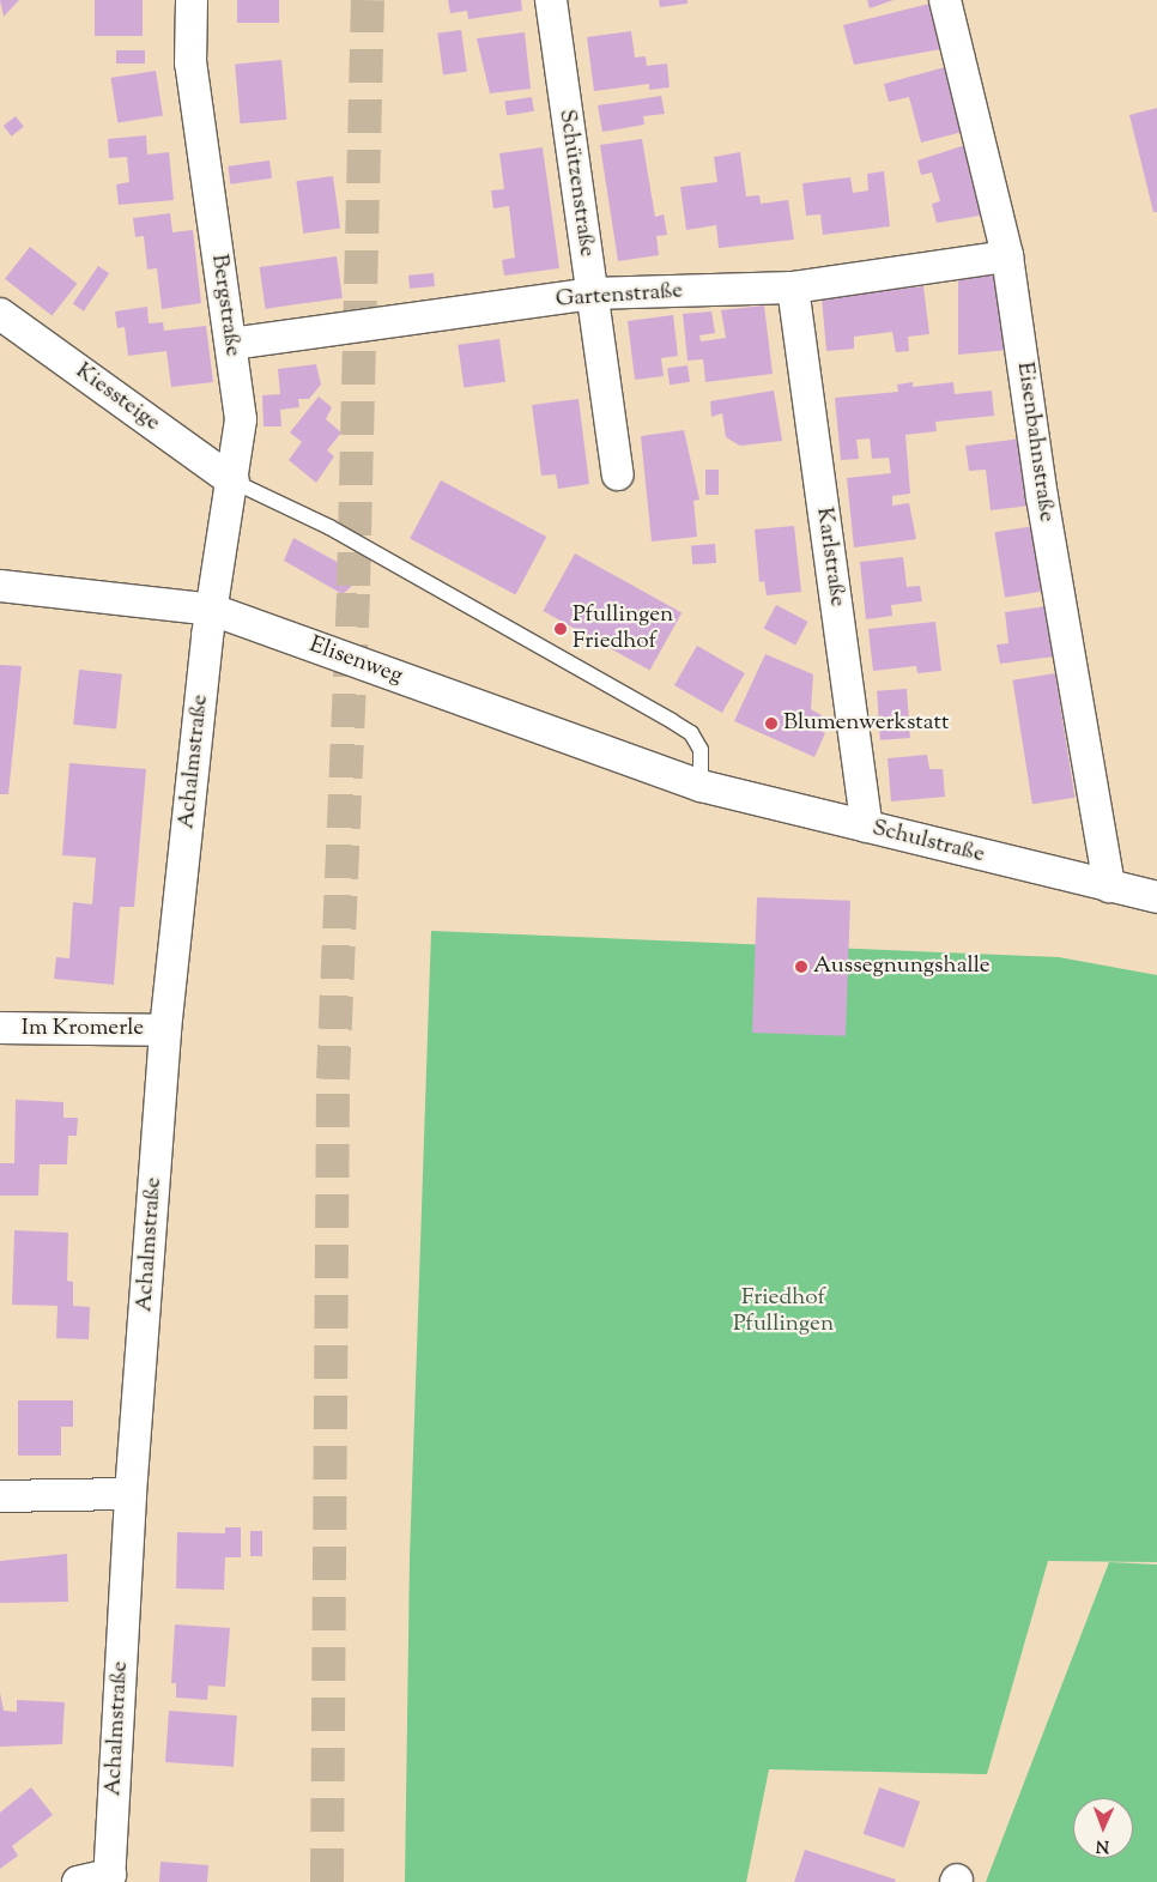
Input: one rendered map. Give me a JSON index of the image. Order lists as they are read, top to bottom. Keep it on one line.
{"streets":{"street":["Schützenstraße","Gartenstraße","Bergstraße","Kiessteige","Eisenbahnstraße","Karlstraße","Elisenweg","Achalmstraße","Schulstraße","Im Kromerle"]},"crossings":[["Schützenstraße","Gartenstraße"],["Gartenstraße","Bergstraße"],["Gartenstraße","Eisenbahnstraße"],["Gartenstraße","Karlstraße"],["Bergstraße","Kiessteige"],["Bergstraße","Elisenweg"],["Bergstraße","Achalmstraße"],["Eisenbahnstraße","Schulstraße"],["Karlstraße","Schulstraße"],["Elisenweg","Achalmstraße"],["Elisenweg","Schulstraße"],["Achalmstraße","Im Kromerle"]],"parks":["Friedhof Pfullingen"],"places":["Pfullingen Friedhof","Blumenwerkstatt","Aussegnungshalle"],"north":"bottom"}
